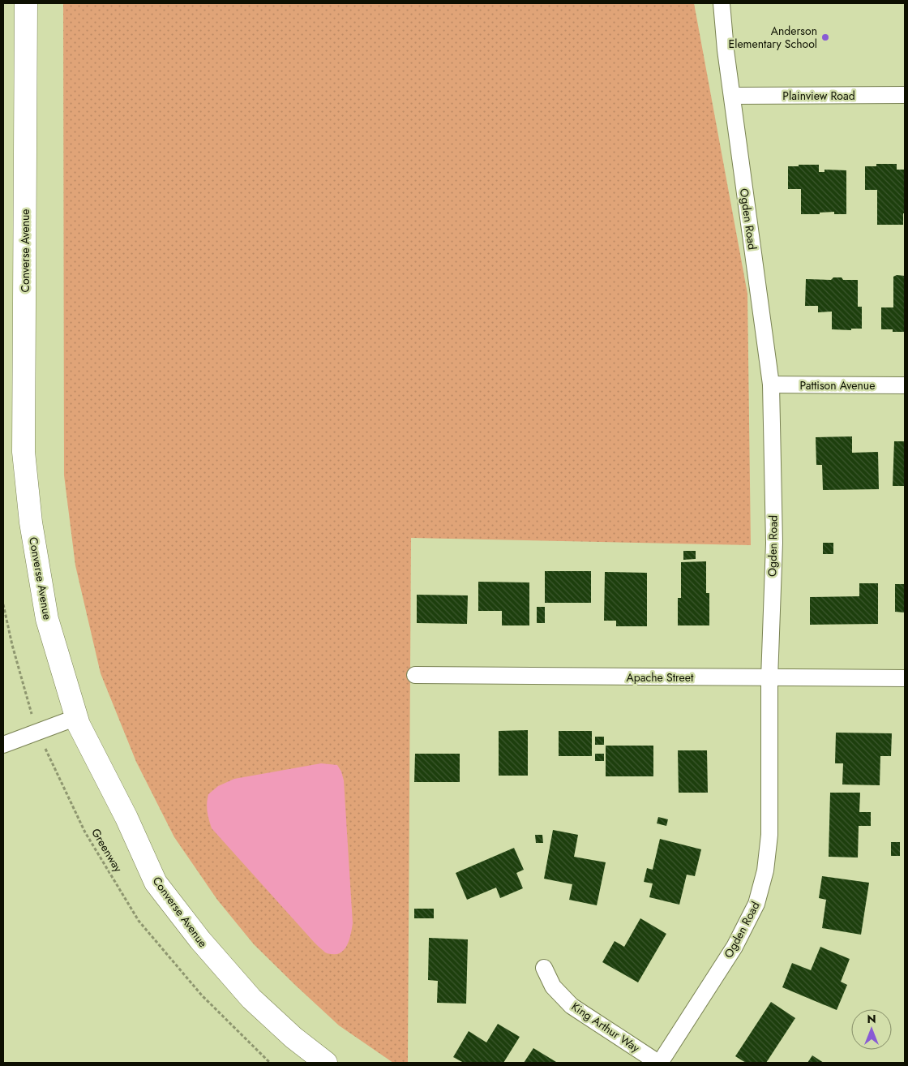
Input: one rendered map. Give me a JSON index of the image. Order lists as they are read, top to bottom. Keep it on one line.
{"streets":{"main road":["Converse Avenue"],"street":["Plainview Road","Ogden Road","Pattison Avenue","Apache Street","King Arthur Way"],"path":["Greenway"]},"crossings":[["Plainview Road","Ogden Road"],["Ogden Road","Pattison Avenue"],["Ogden Road","Apache Street"],["Ogden Road","King Arthur Way"]],"places":["Anderson Elementary School"],"north":"top"}
